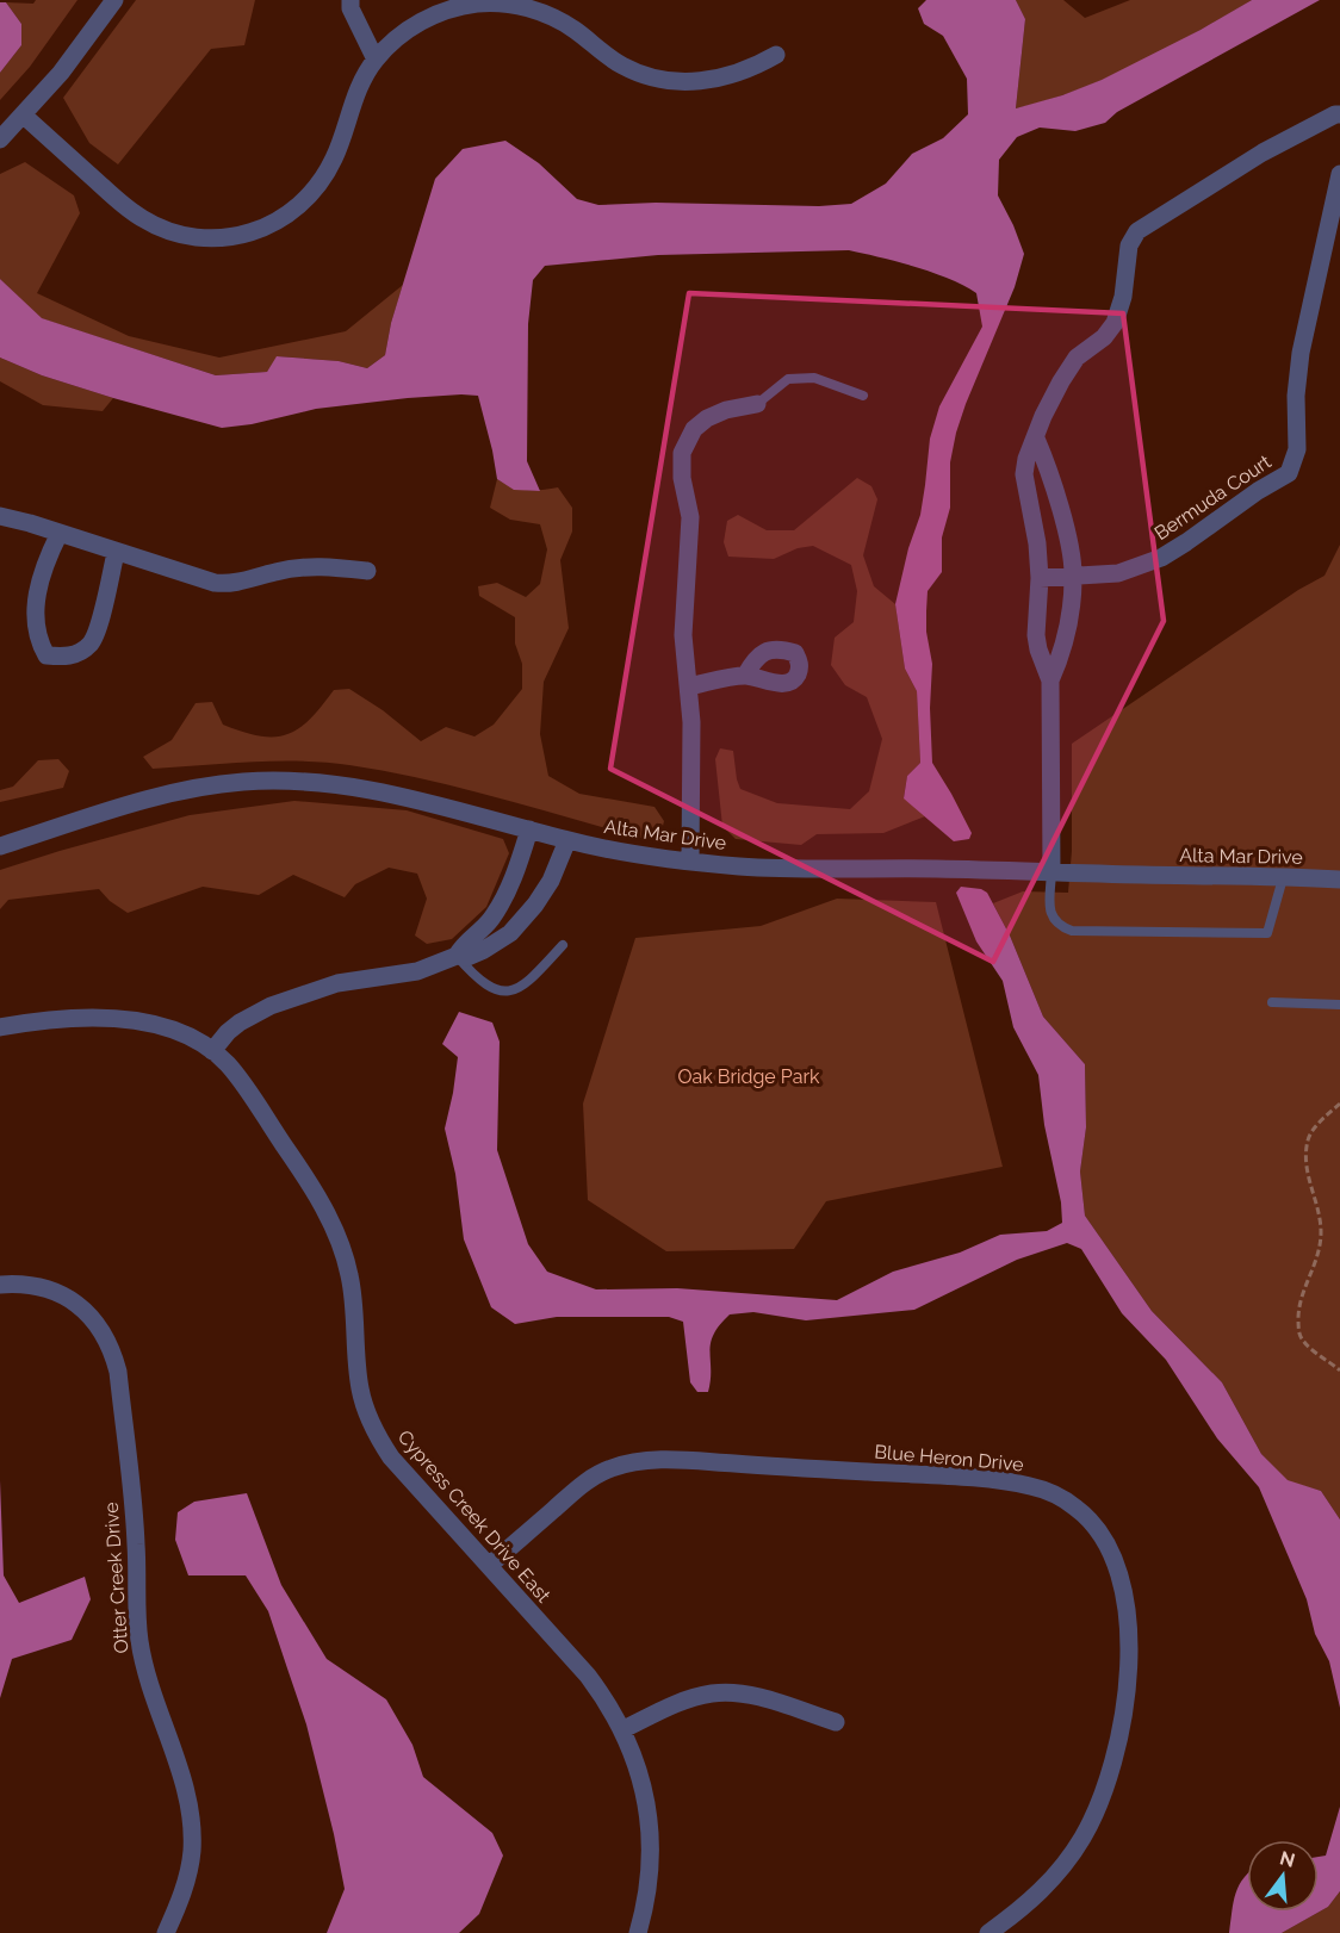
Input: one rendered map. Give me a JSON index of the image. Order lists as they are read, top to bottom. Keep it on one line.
{"streets":{"street":["Bermuda Court","Alta Mar Drive","Blue Heron Drive","Cypress Creek Drive East","Otter Creek Drive"]},"crossings":[["Blue Heron Drive","Cypress Creek Drive East"]],"parks":["Oak Bridge Park"],"north":"top"}
